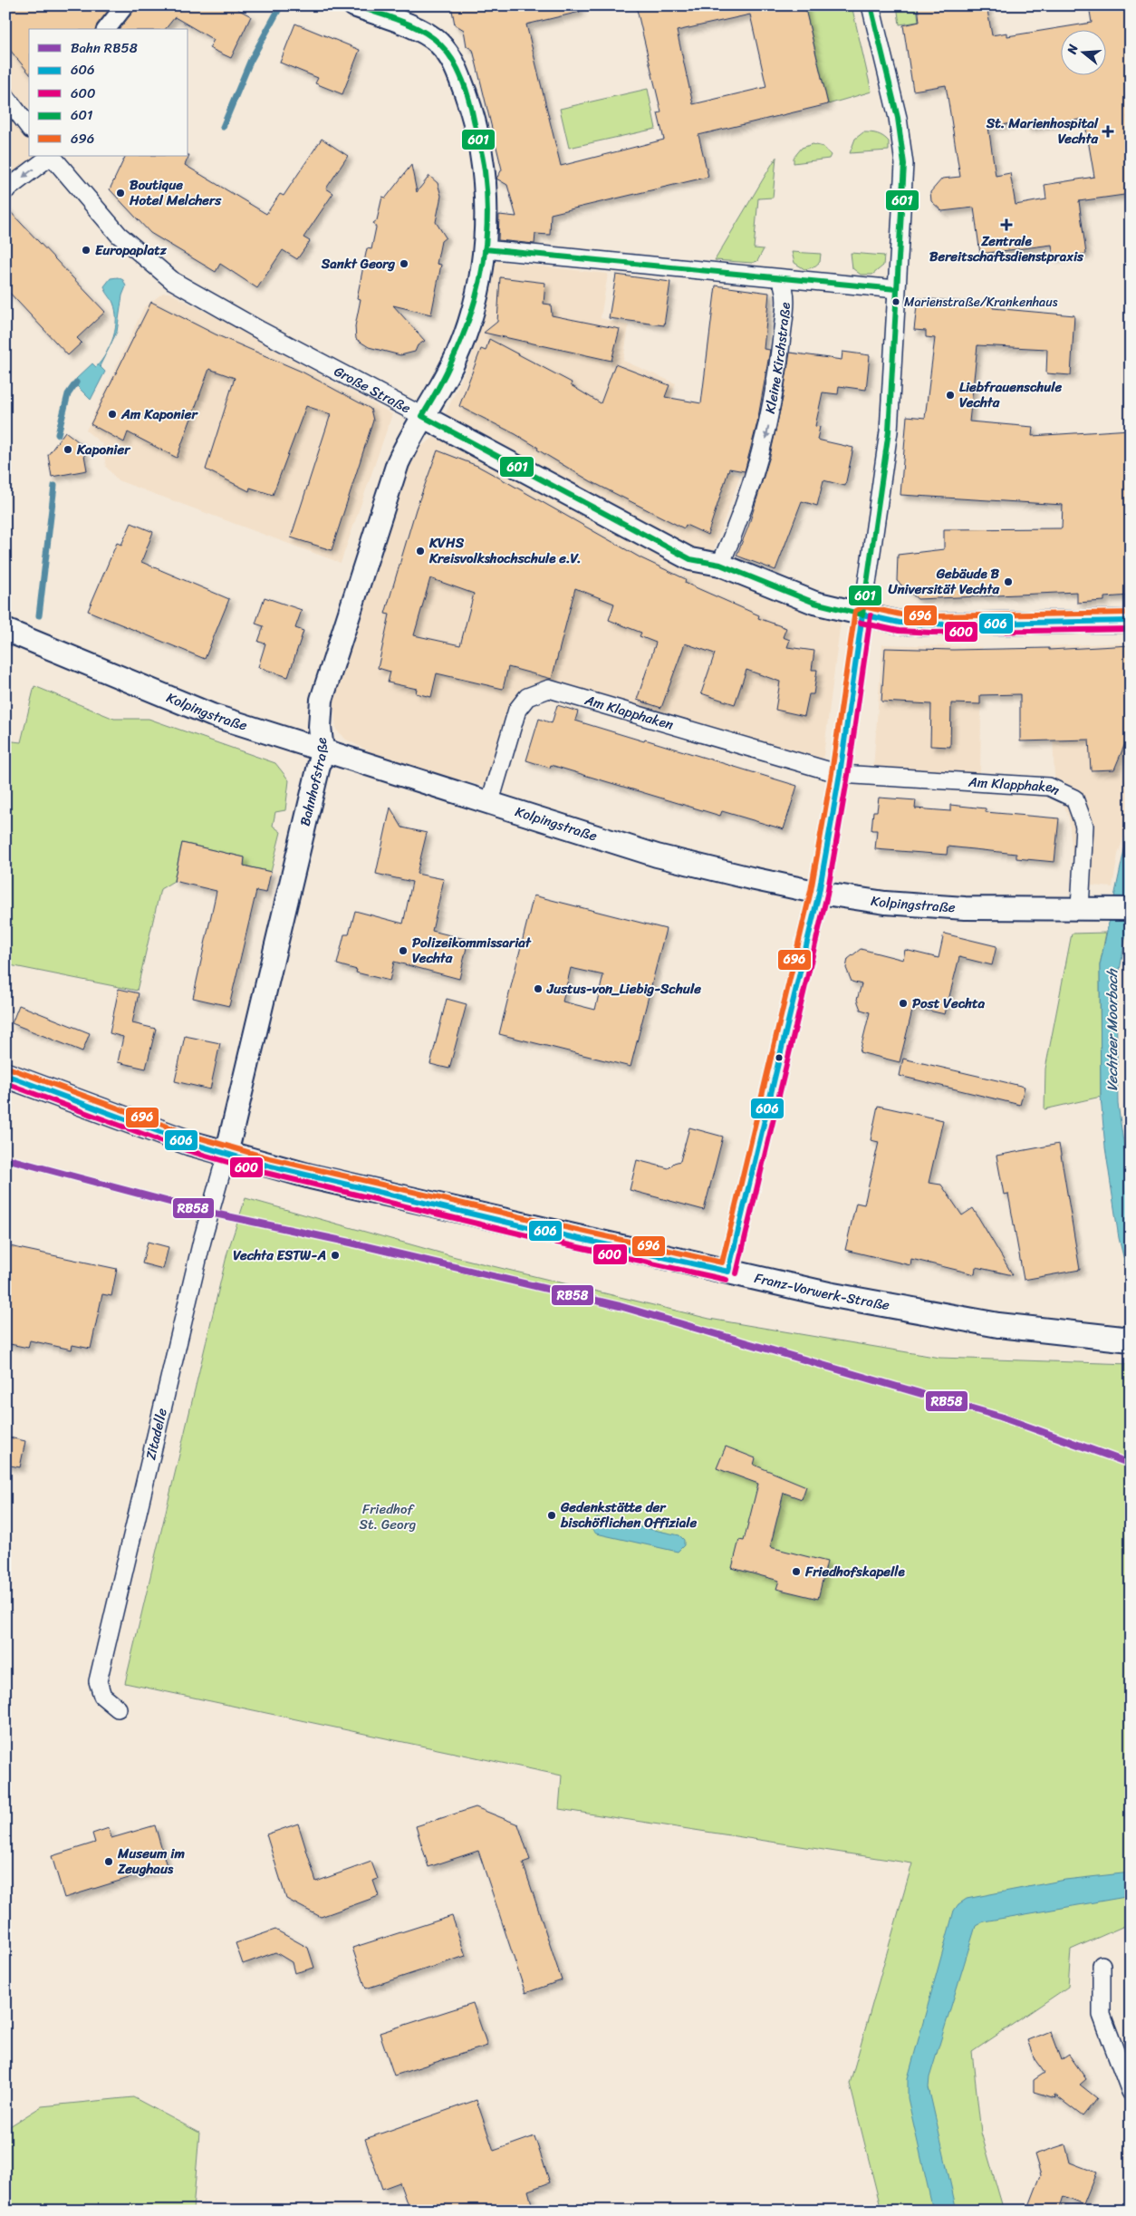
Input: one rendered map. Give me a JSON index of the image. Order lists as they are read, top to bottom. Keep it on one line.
{"streets":{"main road":["Franz-Vorwerk-Straße"],"street":["Kleine Kirchstraße","Große Straße","Kolpingstraße","Am Klapphaken","Bahnhofstraße","Zitadelle"]},"crossings":[["Kleine Kirchstraße","Große Straße"],["Große Straße","Bahnhofstraße"],["Kolpingstraße","Am Klapphaken"],["Kolpingstraße","Bahnhofstraße"],["Bahnhofstraße","Franz-Vorwerk-Straße"],["Bahnhofstraße","Zitadelle"],["Franz-Vorwerk-Straße","Zitadelle"]],"water":["Vechtaer Moorbach"],"parks":["Friedhof St. Georg"],"places":{"health":["St. Marienhospital Vechta","Zentrale Bereitschaftsdienstpraxis"],"other":["Boutique Hotel Melchers","Europaplatz","Sankt Georg","Marienstraße/Krankenhaus","Liebfrauenschule Vechta","Am Kaponier","Kaponier","KVHS Kreisvolkshochschule e.V.","Gebäude B Universität Vechta","Polizeikommissariat Vechta","Justus-von_Liebig-Schule","Post Vechta","Vechta ESTW-A","Gedenkstätte der bischöflichen Offiziale","Friedhofskapelle","Museum im Zeughaus"]},"lines":["transit line 601","transit line 696","transit line 606","transit line 600","rail line RB58"],"legend":["Bahn RB58","606","600","601","696"],"north":"left"}
